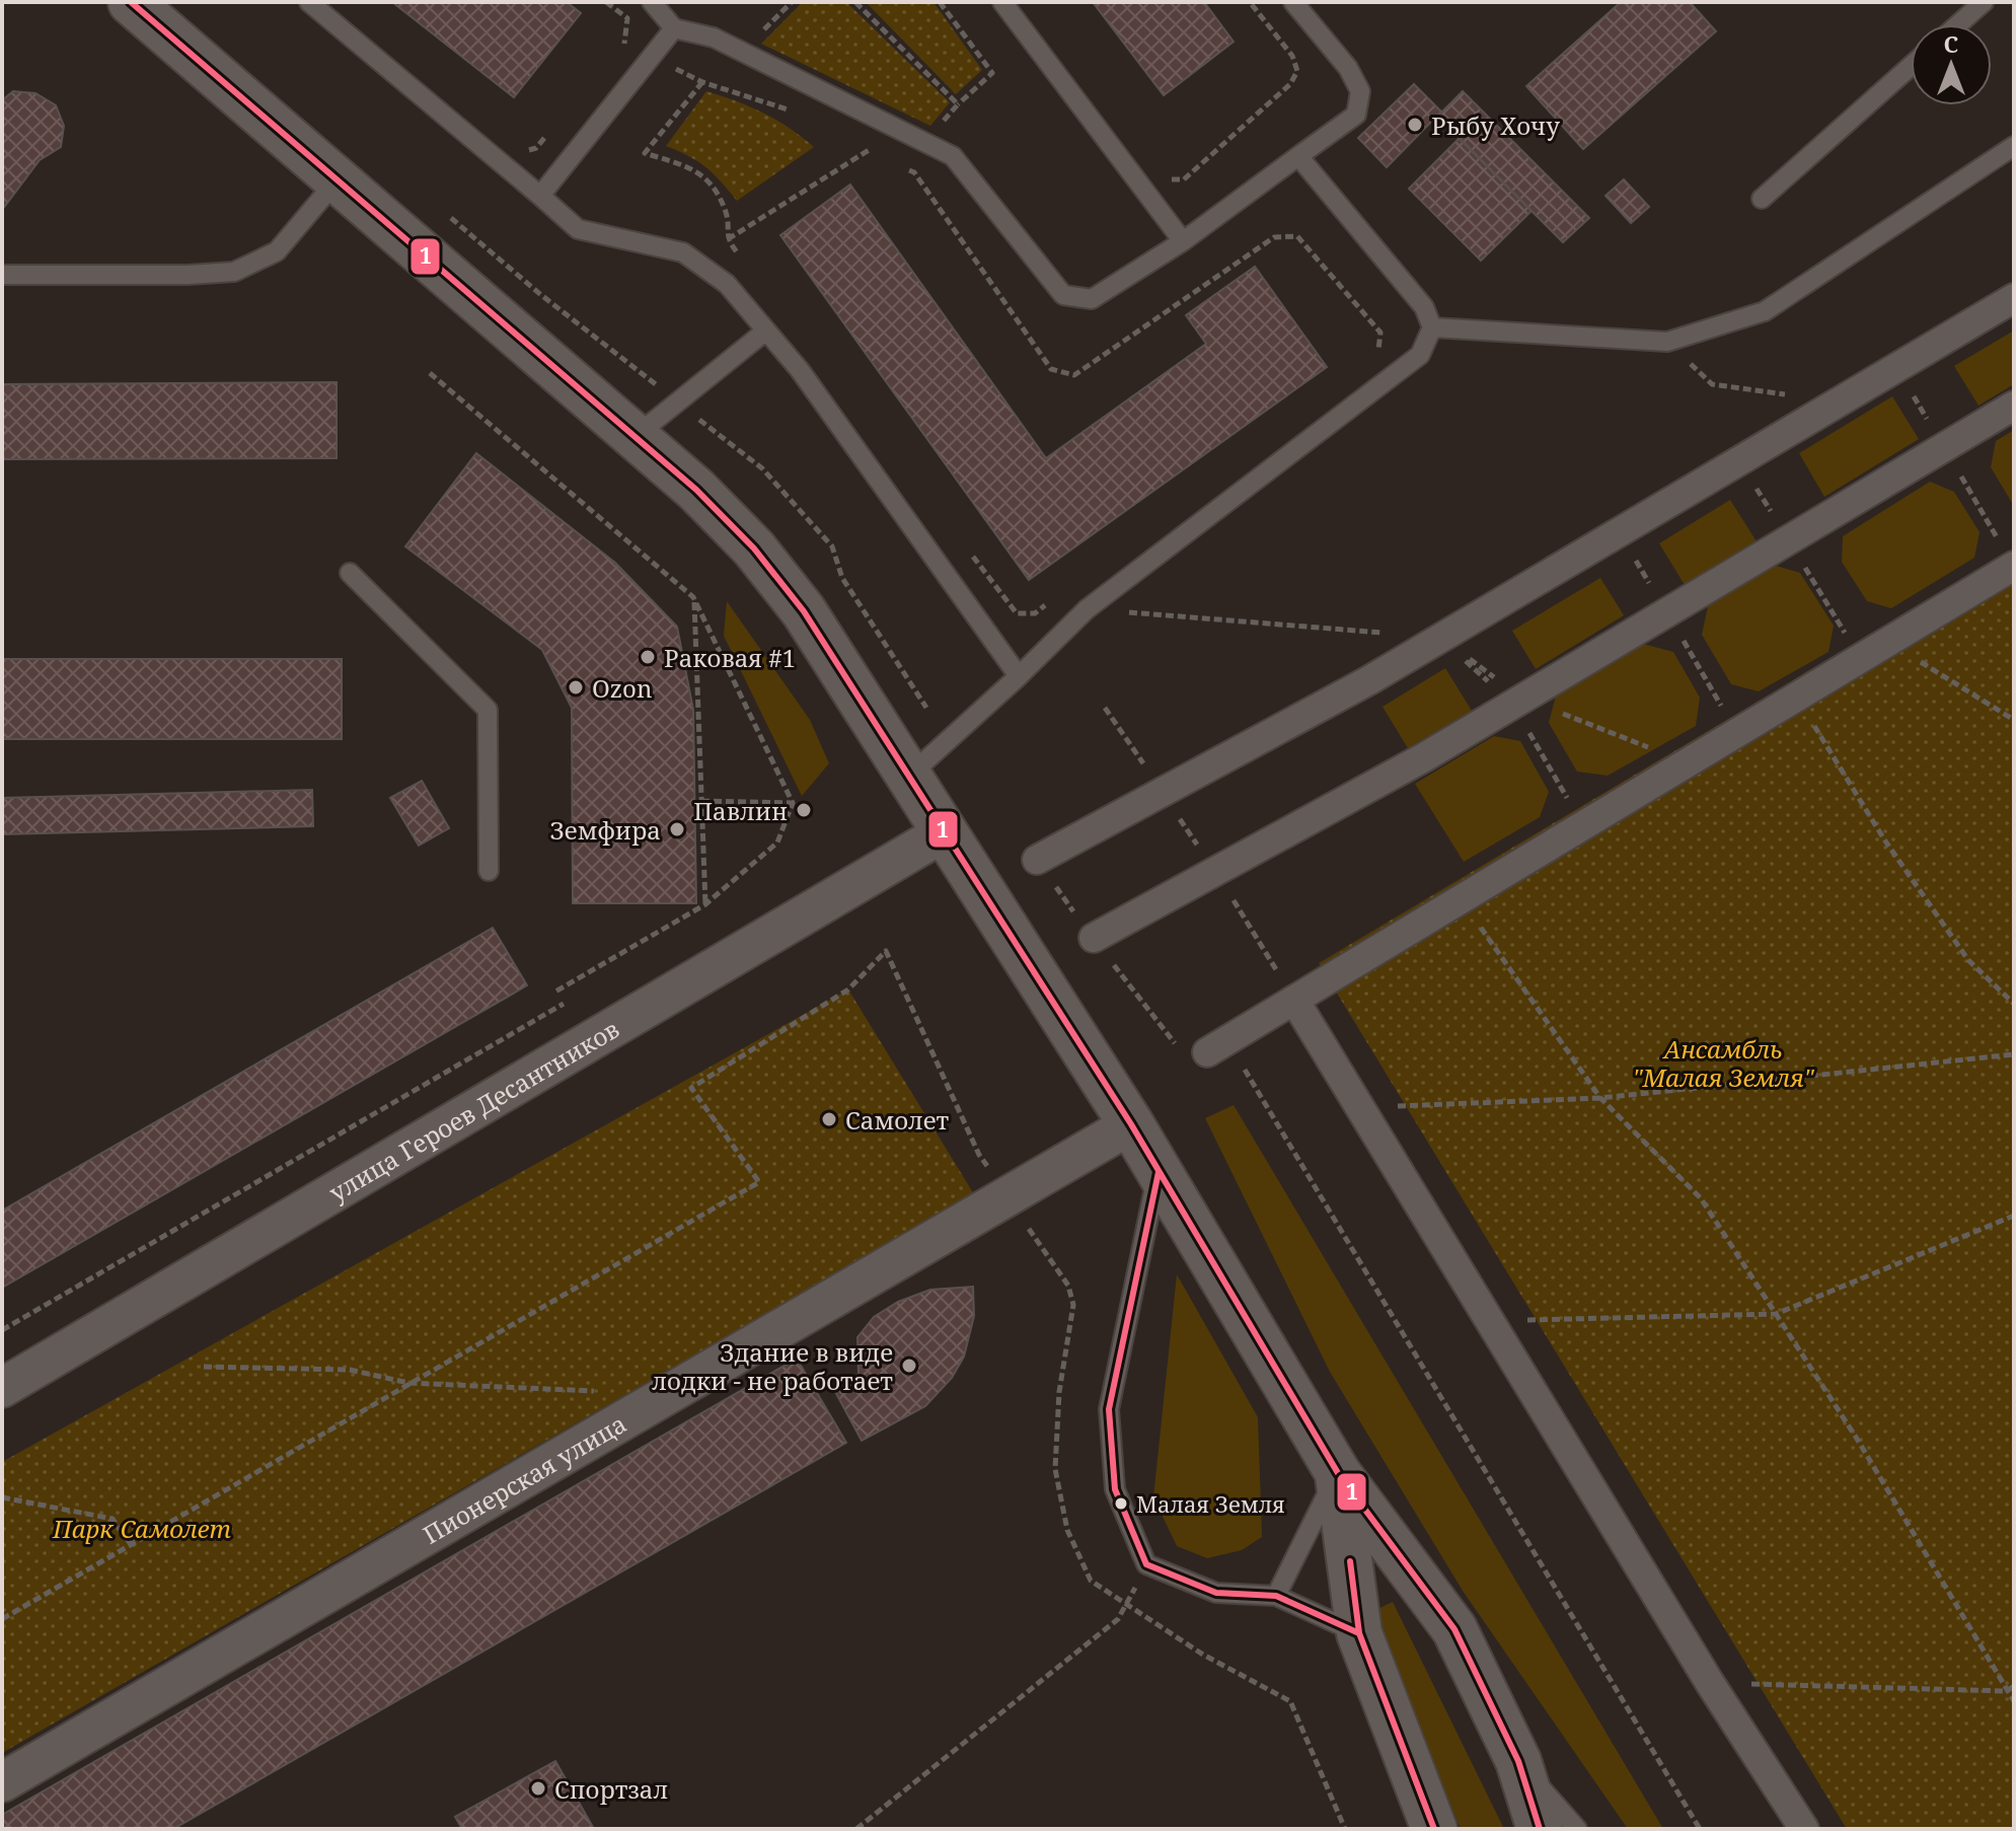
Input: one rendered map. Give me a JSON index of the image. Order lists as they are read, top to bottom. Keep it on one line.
{"streets":{"street":["улица Героев Десантников","Пионерская улица"]},"parks":["Ансамбль \"Малая Земля\"","Парк Самолет"],"places":["Рыбу Хочу","Раковая #1","Ozon","Павлин","Земфира","Самолет","Здание в виде лодки - не работает","Малая Земля","Спортзал"],"lines":["transit line 1"],"north":"top"}
